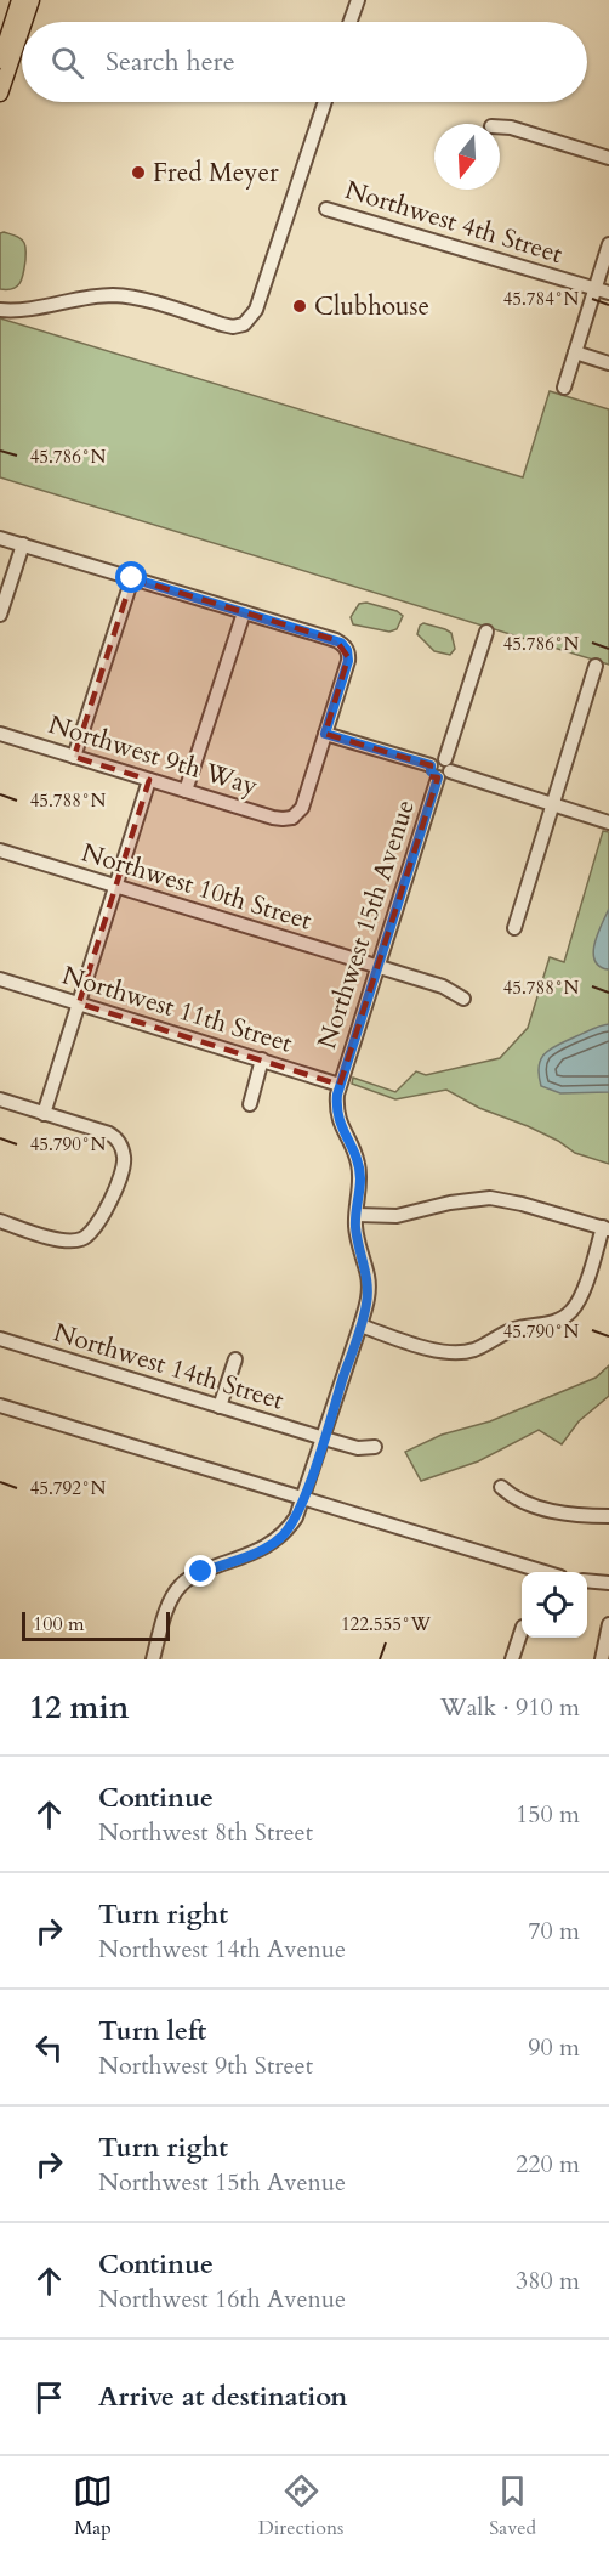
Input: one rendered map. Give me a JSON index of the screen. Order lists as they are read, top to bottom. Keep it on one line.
{"streets":{"street":["Northwest 4th Street","Northwest 9th Way","Northwest 10th Street","Northwest 15th Avenue","Northwest 11th Street","Northwest 14th Street"]},"crossings":[["Northwest 10th Street","Northwest 15th Avenue"],["Northwest 15th Avenue","Northwest 11th Street"],["Northwest 15th Avenue","Northwest 14th Street"]],"places":["Fred Meyer","Clubhouse"],"scale_bar":"100 m","north":"bottom","page":{"search":"Search here","scale":"100 m","heading":["12 min","Walk · 910 m"],"list":[["Continue","Northwest 8th Street","150 m"],["Turn right","Northwest 14th Avenue","70 m"],["Turn left","Northwest 9th Street","90 m"],["Turn right","Northwest 15th Avenue","220 m"],["Continue","Northwest 16th Avenue","380 m"],"Arrive at destination"],"nav":["Map","Directions","Saved"]},"coordinates":["45.784°N","45.786°N","45.788°N","45.790°N","45.792°N","122.555°W"]}
